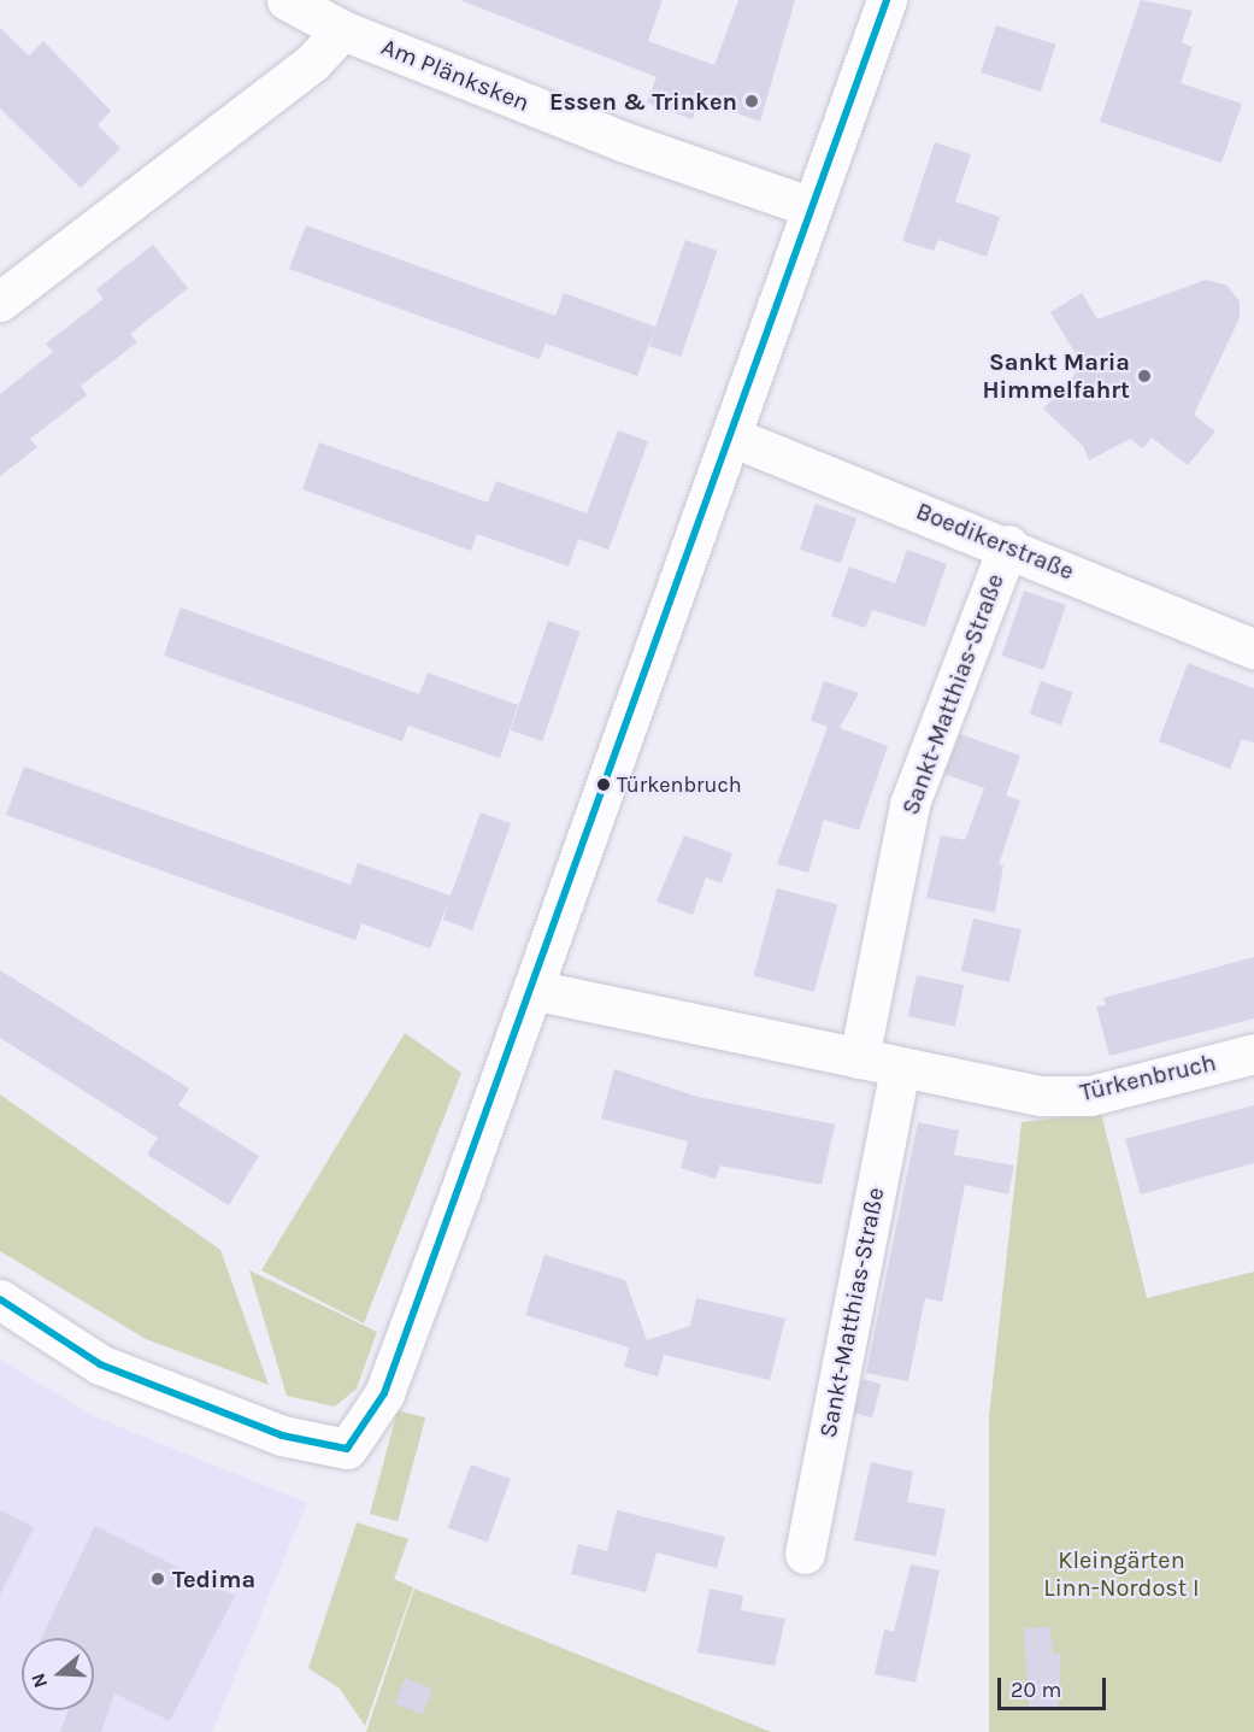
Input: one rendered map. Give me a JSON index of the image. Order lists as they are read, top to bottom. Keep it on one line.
{"streets":{"street":["Am Plänksken","Boedikerstraße","Sankt-Matthias-Straße","Türkenbruch"]},"crossings":[["Boedikerstraße","Sankt-Matthias-Straße"],["Sankt-Matthias-Straße","Türkenbruch"]],"parks":["Kleingärten Linn-Nordost I"],"places":["Essen & Trinken","Sankt Maria Himmelfahrt","Türkenbruch","Tedima"],"scale_bar":"20 m","north":"left"}
